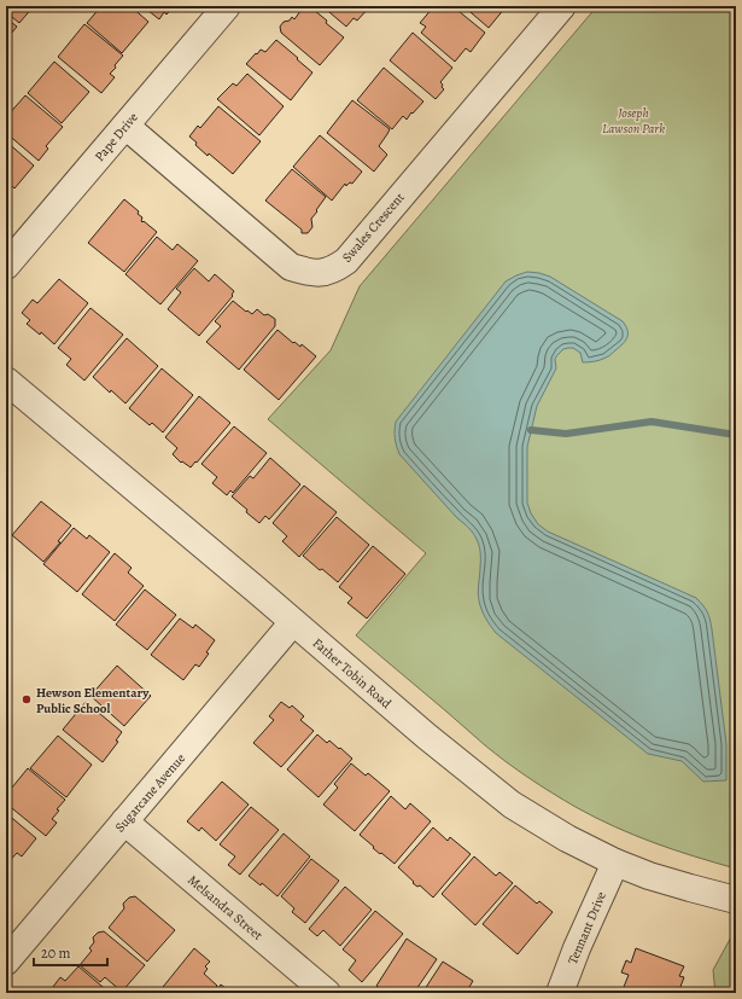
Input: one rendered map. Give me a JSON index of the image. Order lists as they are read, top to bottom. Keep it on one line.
{"streets":{"street":["Pape Drive","Swales Crescent","Father Tobin Road","Sugarcane Avenue","Melsandra Street","Tennant Drive"]},"crossings":[["Pape Drive","Swales Crescent"],["Father Tobin Road","Sugarcane Avenue"],["Father Tobin Road","Tennant Drive"],["Sugarcane Avenue","Melsandra Street"]],"parks":["Joseph Lawson Park"],"places":["Hewson Elementary Public School"],"scale_bar":"20 m"}
